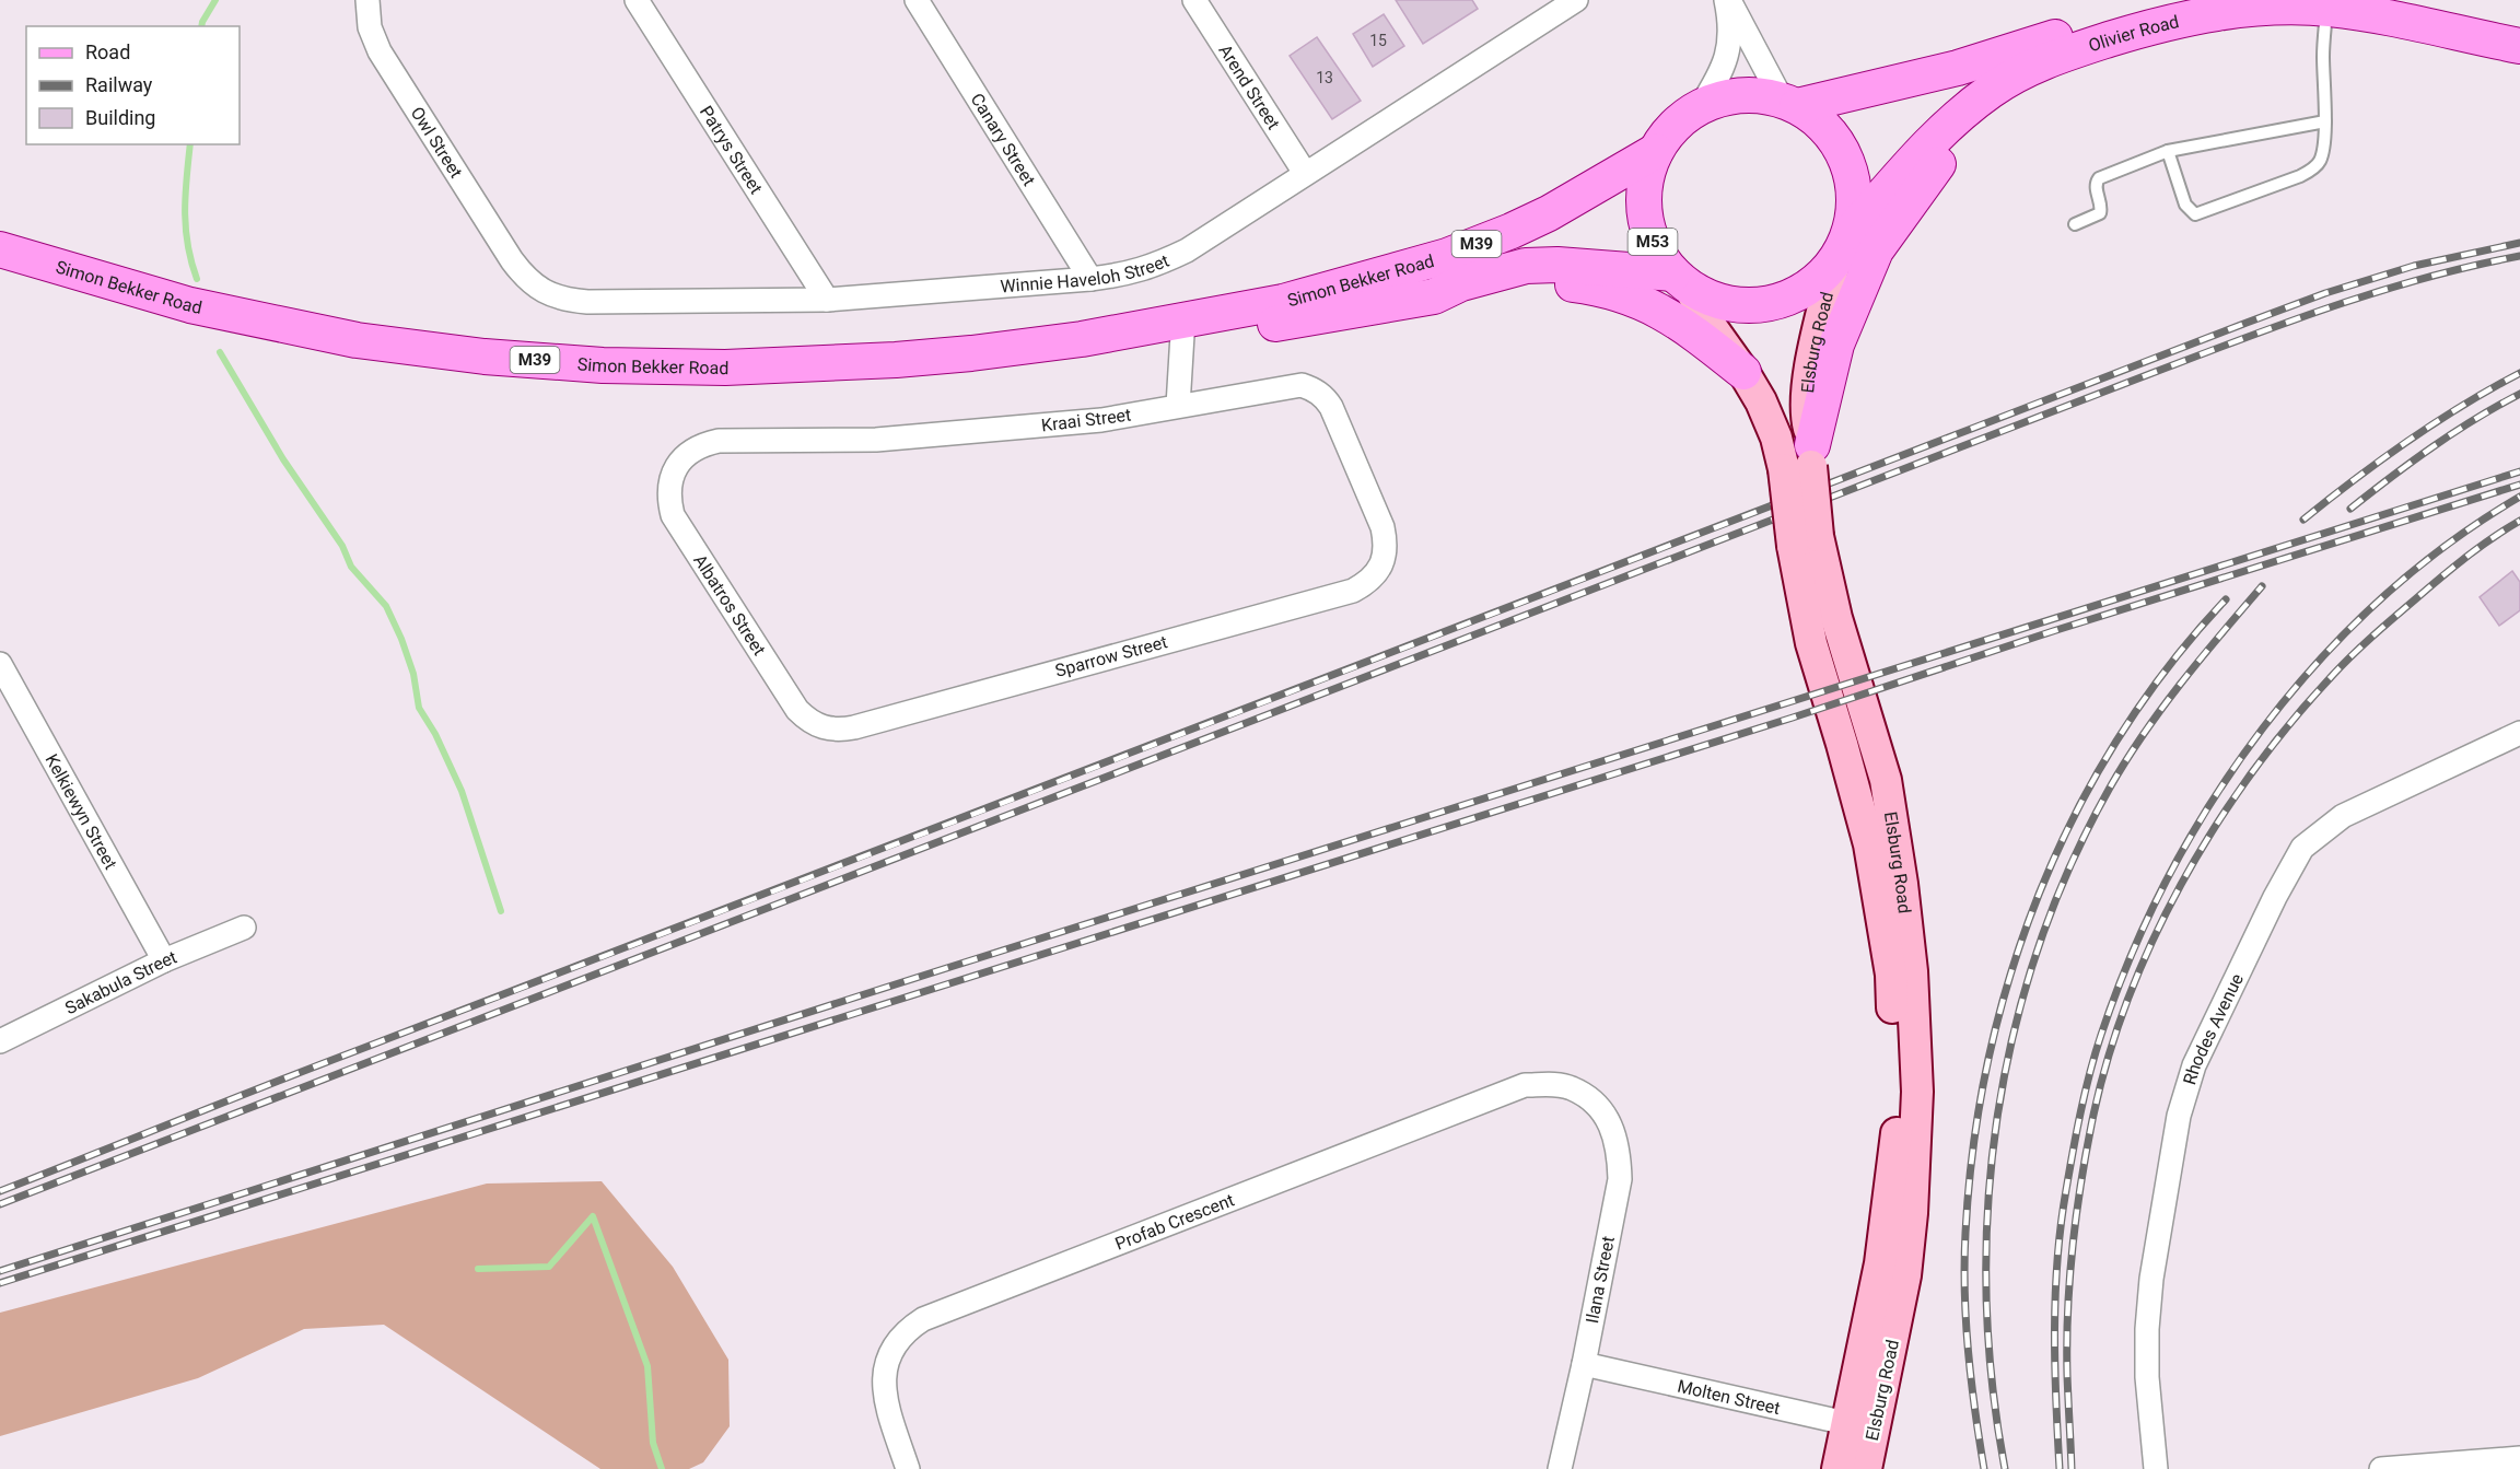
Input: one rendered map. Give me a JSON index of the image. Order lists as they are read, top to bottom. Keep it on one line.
{"streets":{"main road":["Olivier Road","M53","M39","Simon Bekker Road","Elsburg Road"],"street":["Arend Street","Canary Street","Owl Street","Patrys Street","Winnie Haveloh Street","Kraai Street","Albatros Street","Sparrow Street","Kelkiewyn Street","Sakabula Street","Rhodes Avenue","Profab Crescent","Ilana Street","Molten Street"]},"crossings":[["Olivier Road","M53"],["Olivier Road","Simon Bekker Road"],["Olivier Road","Elsburg Road"],["Arend Street","Winnie Haveloh Street"],["Canary Street","Winnie Haveloh Street"],["Owl Street","Winnie Haveloh Street"],["Patrys Street","Winnie Haveloh Street"],["M53","Simon Bekker Road"],["M53","Elsburg Road"],["Simon Bekker Road","Elsburg Road"],["Elsburg Road","Molten Street"],["Kraai Street","Albatros Street"],["Kraai Street","Sparrow Street"],["Albatros Street","Sparrow Street"],["Kelkiewyn Street","Sakabula Street"],["Profab Crescent","Ilana Street"],["Ilana Street","Molten Street"]],"house_numbers":["15","13"],"legend":["Road","Railway","Building"]}
